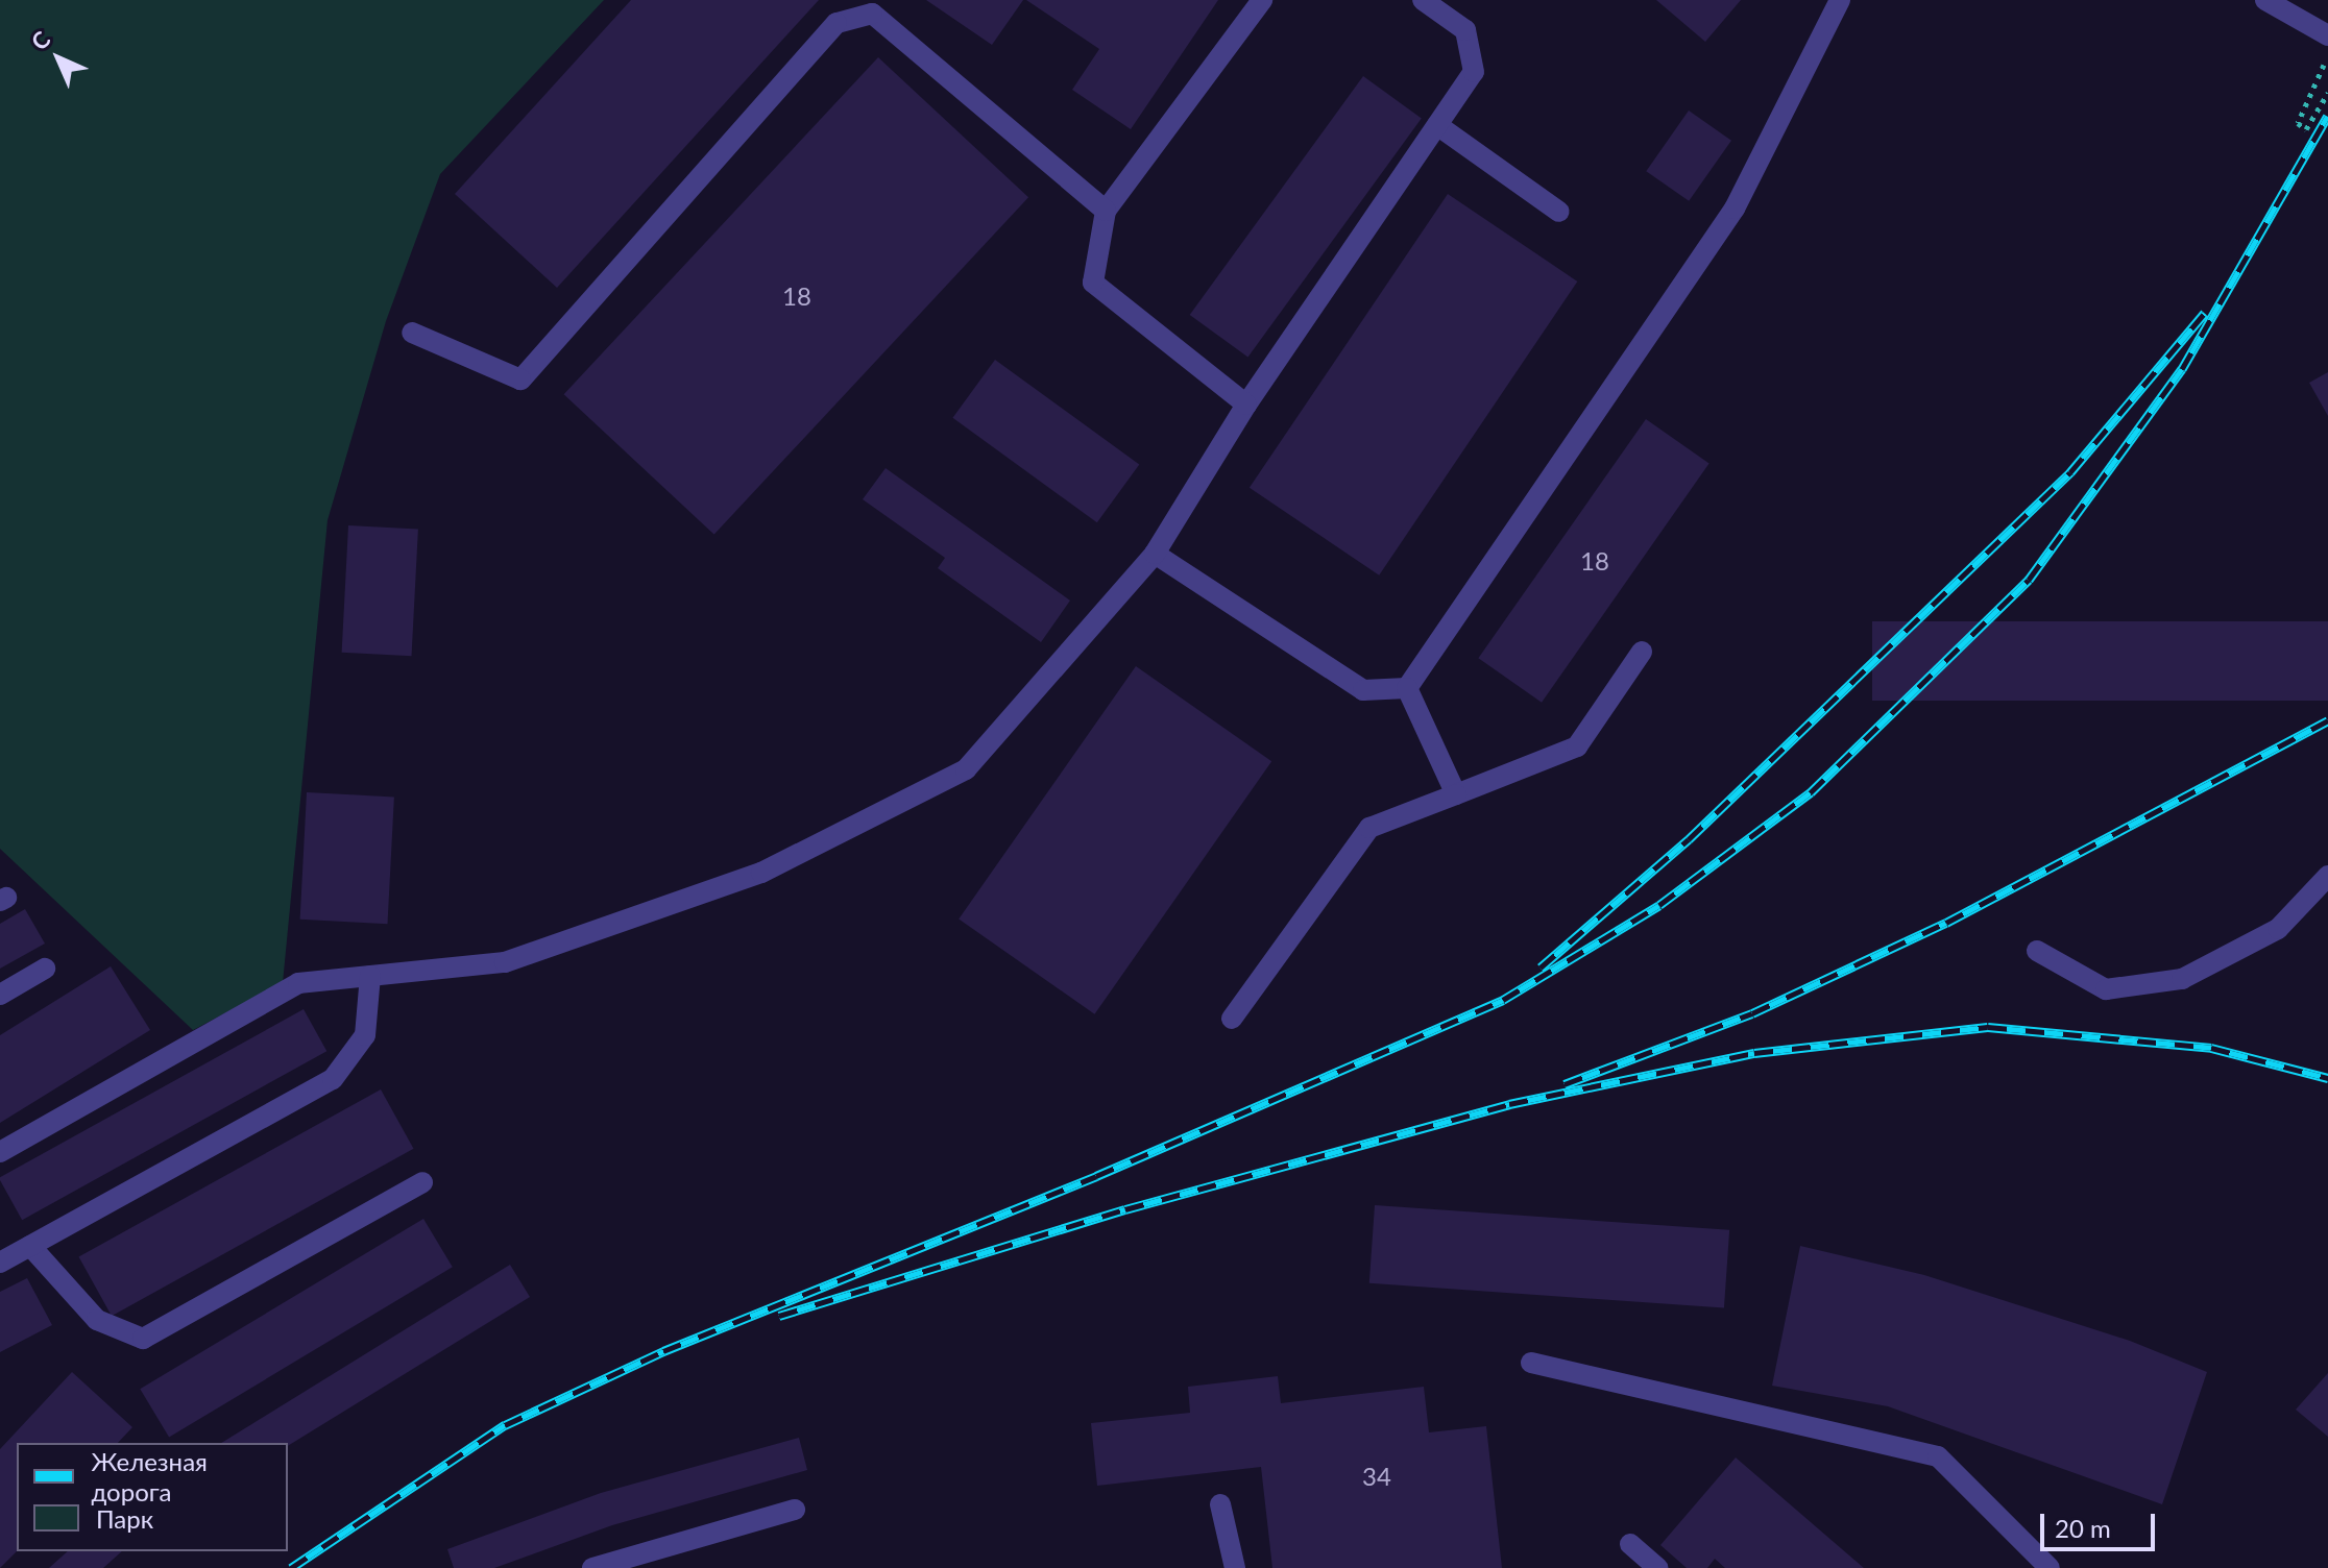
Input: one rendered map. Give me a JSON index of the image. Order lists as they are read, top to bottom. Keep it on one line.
{"house_numbers":["18","18","34"],"legend":["Железная дорога","Парк"],"scale_bar":"20 m","north":"top left"}
